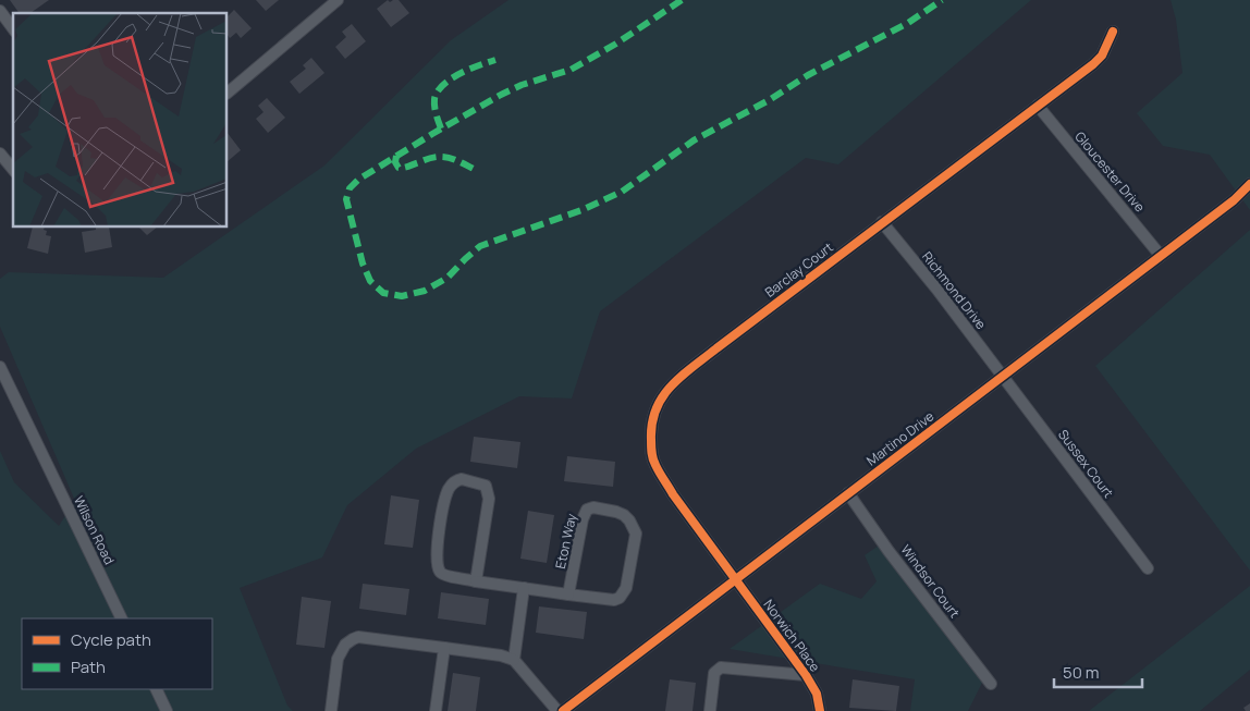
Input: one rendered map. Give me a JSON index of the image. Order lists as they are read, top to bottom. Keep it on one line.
{"streets":{"street":["Gloucester Drive","Barclay Court","Richmond Drive","Martino Drive","Sussex Court","Wilson Road","Eton Way","Windsor Court","Norwich Place"]},"crossings":[["Gloucester Drive","Barclay Court"],["Gloucester Drive","Martino Drive"],["Barclay Court","Richmond Drive"],["Barclay Court","Martino Drive"],["Barclay Court","Norwich Place"],["Richmond Drive","Martino Drive"],["Richmond Drive","Sussex Court"],["Martino Drive","Sussex Court"],["Martino Drive","Windsor Court"],["Martino Drive","Norwich Place"]],"legend":["Cycle path","Path"],"scale_bar":"50 m"}
